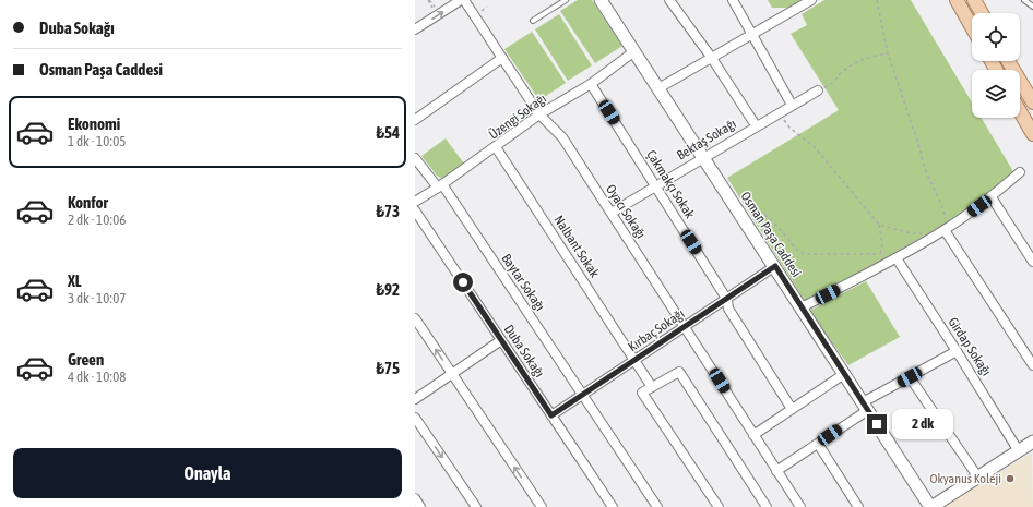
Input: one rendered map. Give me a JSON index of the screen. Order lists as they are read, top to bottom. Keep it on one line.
{"streets":{"main road":["Osman Paşa Caddesi"],"street":["Üzengi Sokağı","Bektaş Sokağı","Çakmakçı Sokak","Oyacı Sokağı","Nalbant Sokak","Baytar Sokağı","Kırbaç Sokağı","Girdap Sokağı","Duba Sokağı"]},"crossings":[["Üzengi Sokağı","Çakmakçı Sokak"],["Üzengi Sokağı","Oyacı Sokağı"],["Üzengi Sokağı","Osman Paşa Caddesi"],["Üzengi Sokağı","Nalbant Sokak"],["Üzengi Sokağı","Baytar Sokağı"],["Bektaş Sokağı","Çakmakçı Sokak"],["Bektaş Sokağı","Oyacı Sokağı"],["Bektaş Sokağı","Osman Paşa Caddesi"],["Çakmakçı Sokak","Kırbaç Sokağı"],["Oyacı Sokağı","Kırbaç Sokağı"],["Osman Paşa Caddesi","Kırbaç Sokağı"],["Nalbant Sokak","Kırbaç Sokağı"],["Baytar Sokağı","Kırbaç Sokağı"],["Kırbaç Sokağı","Duba Sokağı"]],"places":["Okyanus Koleji"],"page":{"banner":["Duba Sokağı","Osman Paşa Caddesi"],"list":[{"name":"Ekonomi","note":"1 dk · 10:05","value":"₺54"},{"name":"Konfor","note":"2 dk · 10:06","value":"₺73"},{"name":"XL","note":"3 dk · 10:07","value":"₺92"},{"name":"Green","note":"4 dk · 10:08","value":"₺75"}],"bubble":"2 dk","buttons":"Onayla"}}
